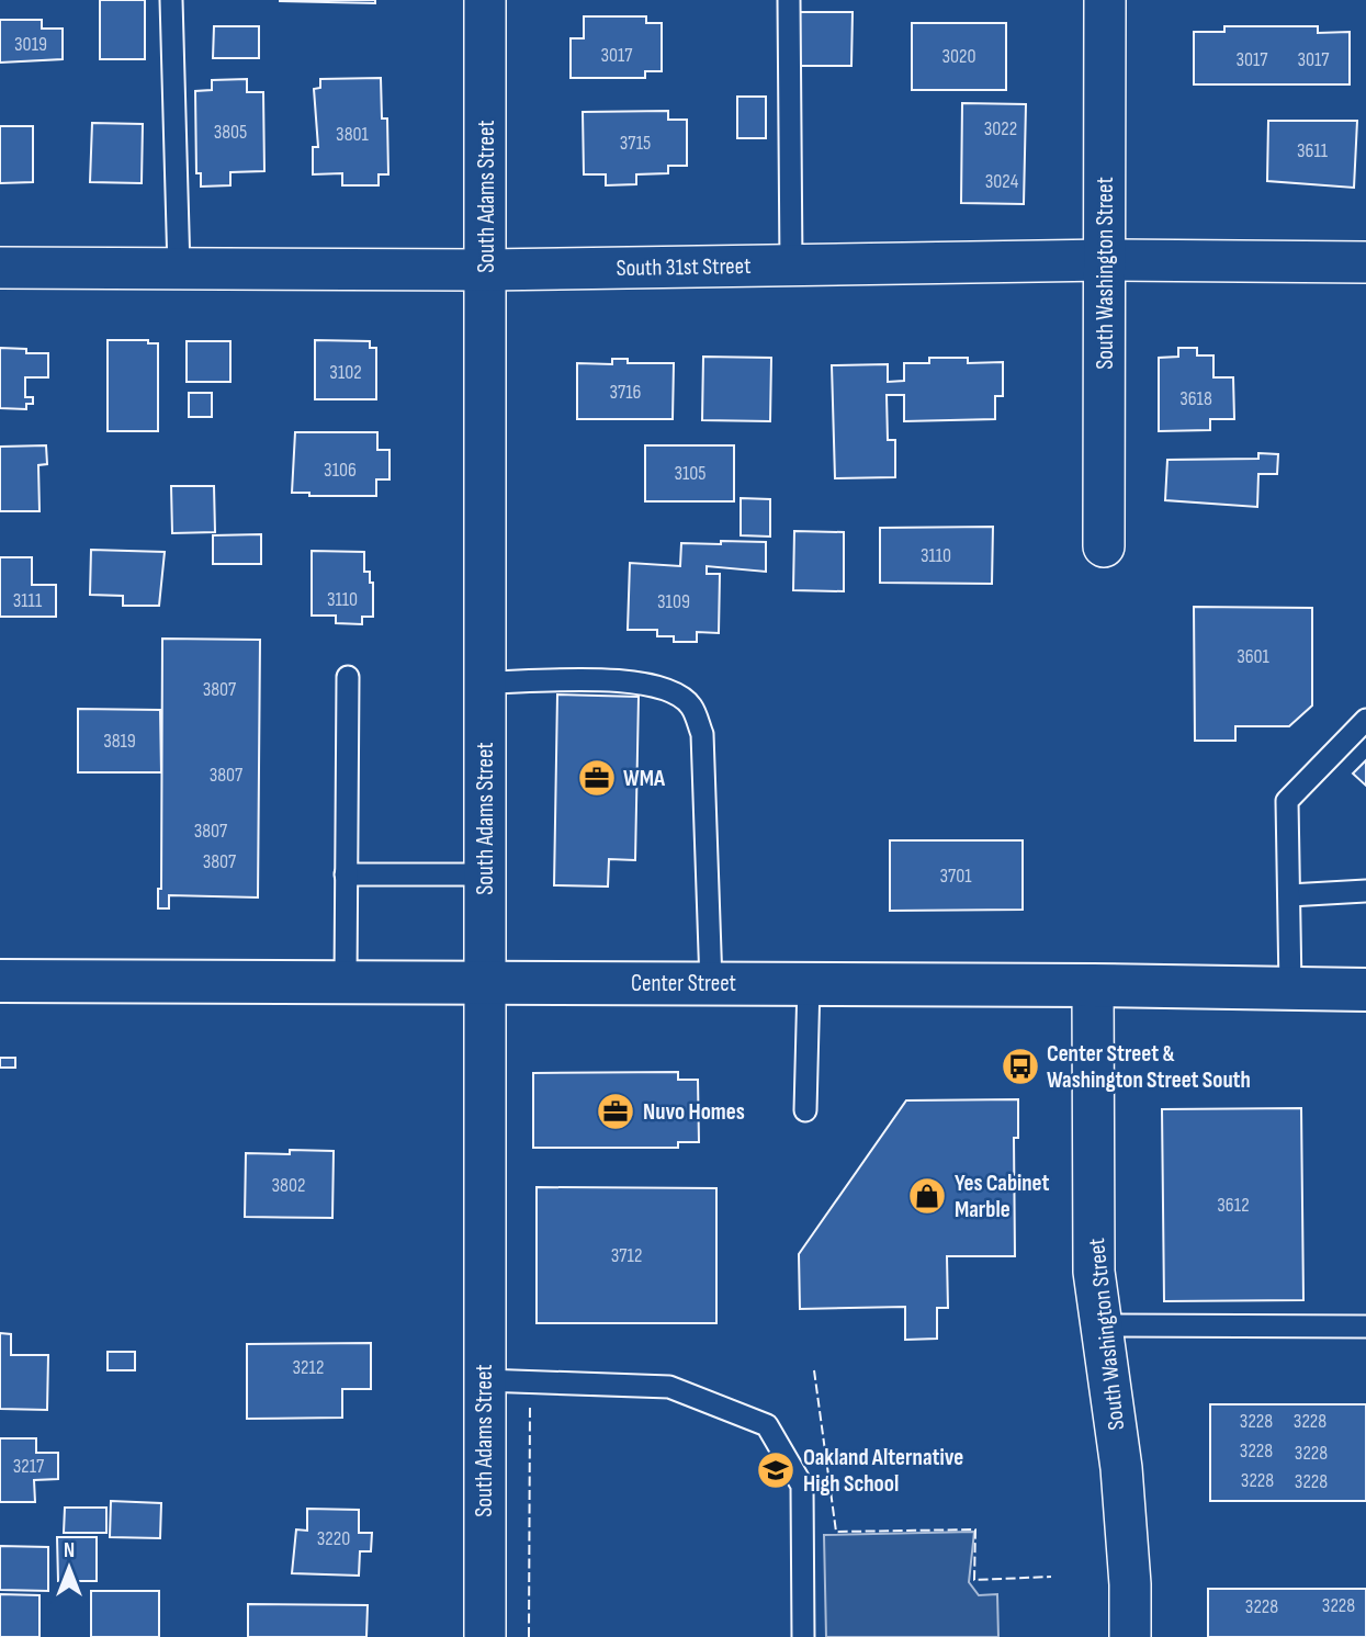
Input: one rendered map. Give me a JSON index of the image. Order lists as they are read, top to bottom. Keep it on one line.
{"streets":{"main road":["Center Street"],"street":["South Adams Street","South 31st Street","South Washington Street"]},"crossings":[["South Adams Street","South 31st Street"],["South Adams Street","Center Street"],["South 31st Street","South Washington Street"],["South Washington Street","Center Street"]],"places":{"office":["WMA","Nuvo Homes"],"bus stop":["Center Street & Washington Street South"],"shop":["Yes Cabinet Marble"],"school or university":["Oakland Alternative High School"]},"house_numbers":["3019","3017","3020","3017","3017","3022","3805","3801","3715","3611","3024","3102","3716","3618","3106","3105","3110","3110","3111","3109","3601","3807","3819","3807","3807","3807","3701","3802","3612","3712","3212","3228","3228","3228","3228","3217","3228","3228","3220","3228","3228"],"north":"top"}
